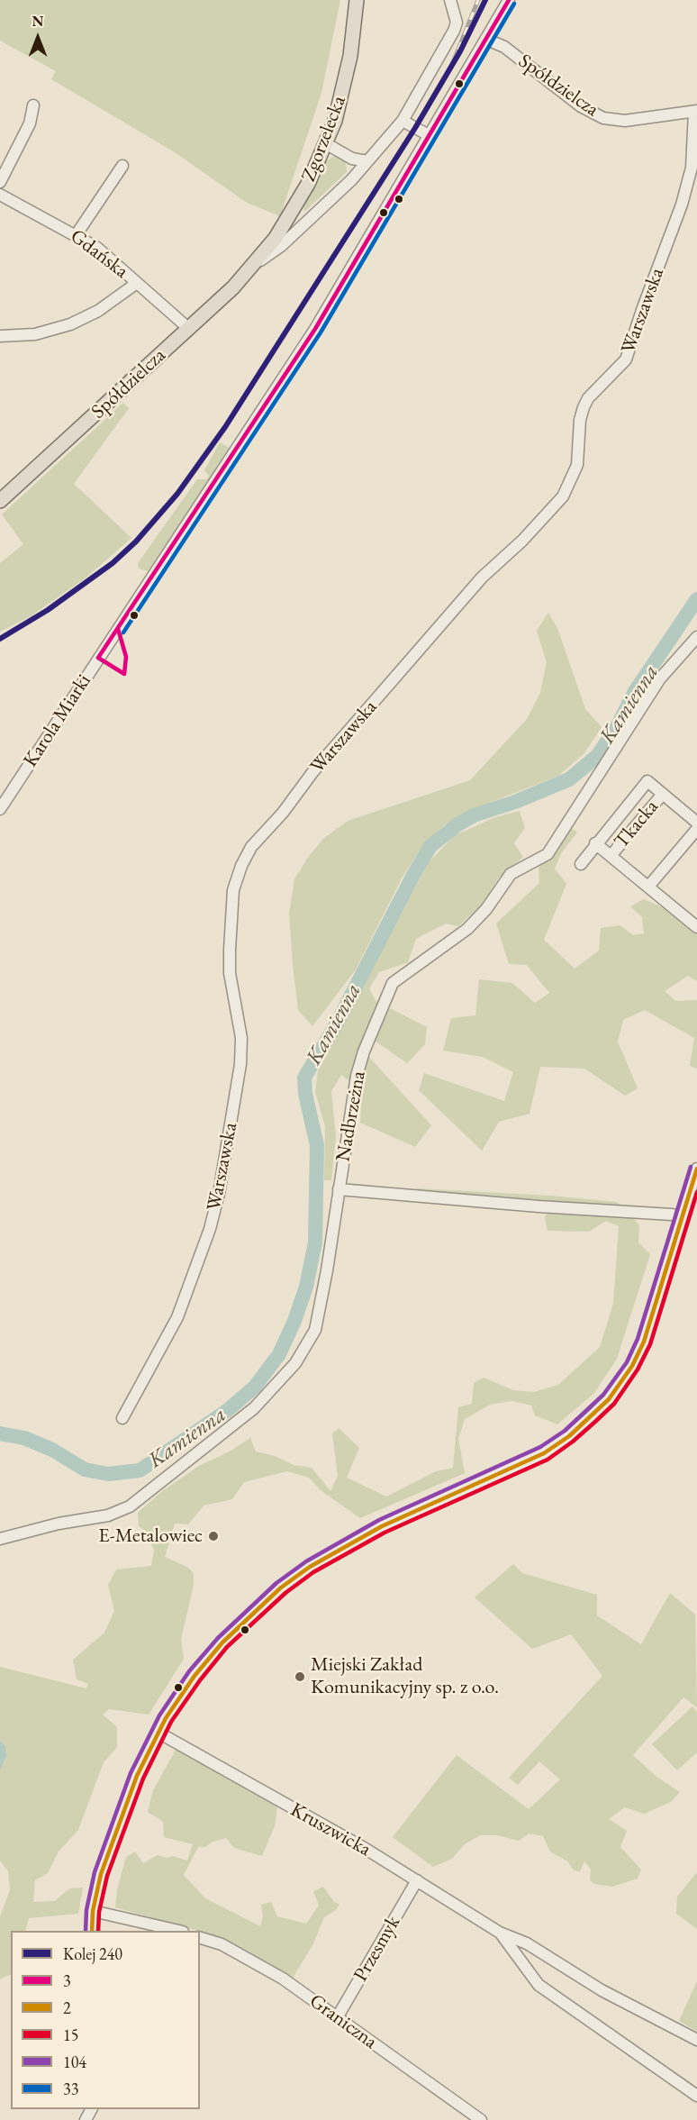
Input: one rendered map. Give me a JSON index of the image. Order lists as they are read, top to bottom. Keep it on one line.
{"streets":{"main road":["Spółdzielcza","Zgorzelecka"],"street":["Gdańska","Warszawska","Karola Miarki","Tkacka","Nadbrzeżna","Kruszwicka","Przesmyk","Graniczna"]},"crossings":[["Spółdzielcza","Zgorzelecka"],["Spółdzielcza","Gdańska"],["Spółdzielcza","Warszawska"],["Spółdzielcza","Karola Miarki"],["Kruszwicka","Przesmyk"],["Przesmyk","Graniczna"]],"water":["Kamienna"],"places":["E-Metalowiec","Miejski Zakład Komunikacyjny sp. z o.o."],"lines":["rail line 240","transit line 3","transit line 33","transit line 104","transit line 2","transit line 15"],"legend":["Kolej 240","3","2","15","104","33"],"north":"top"}
